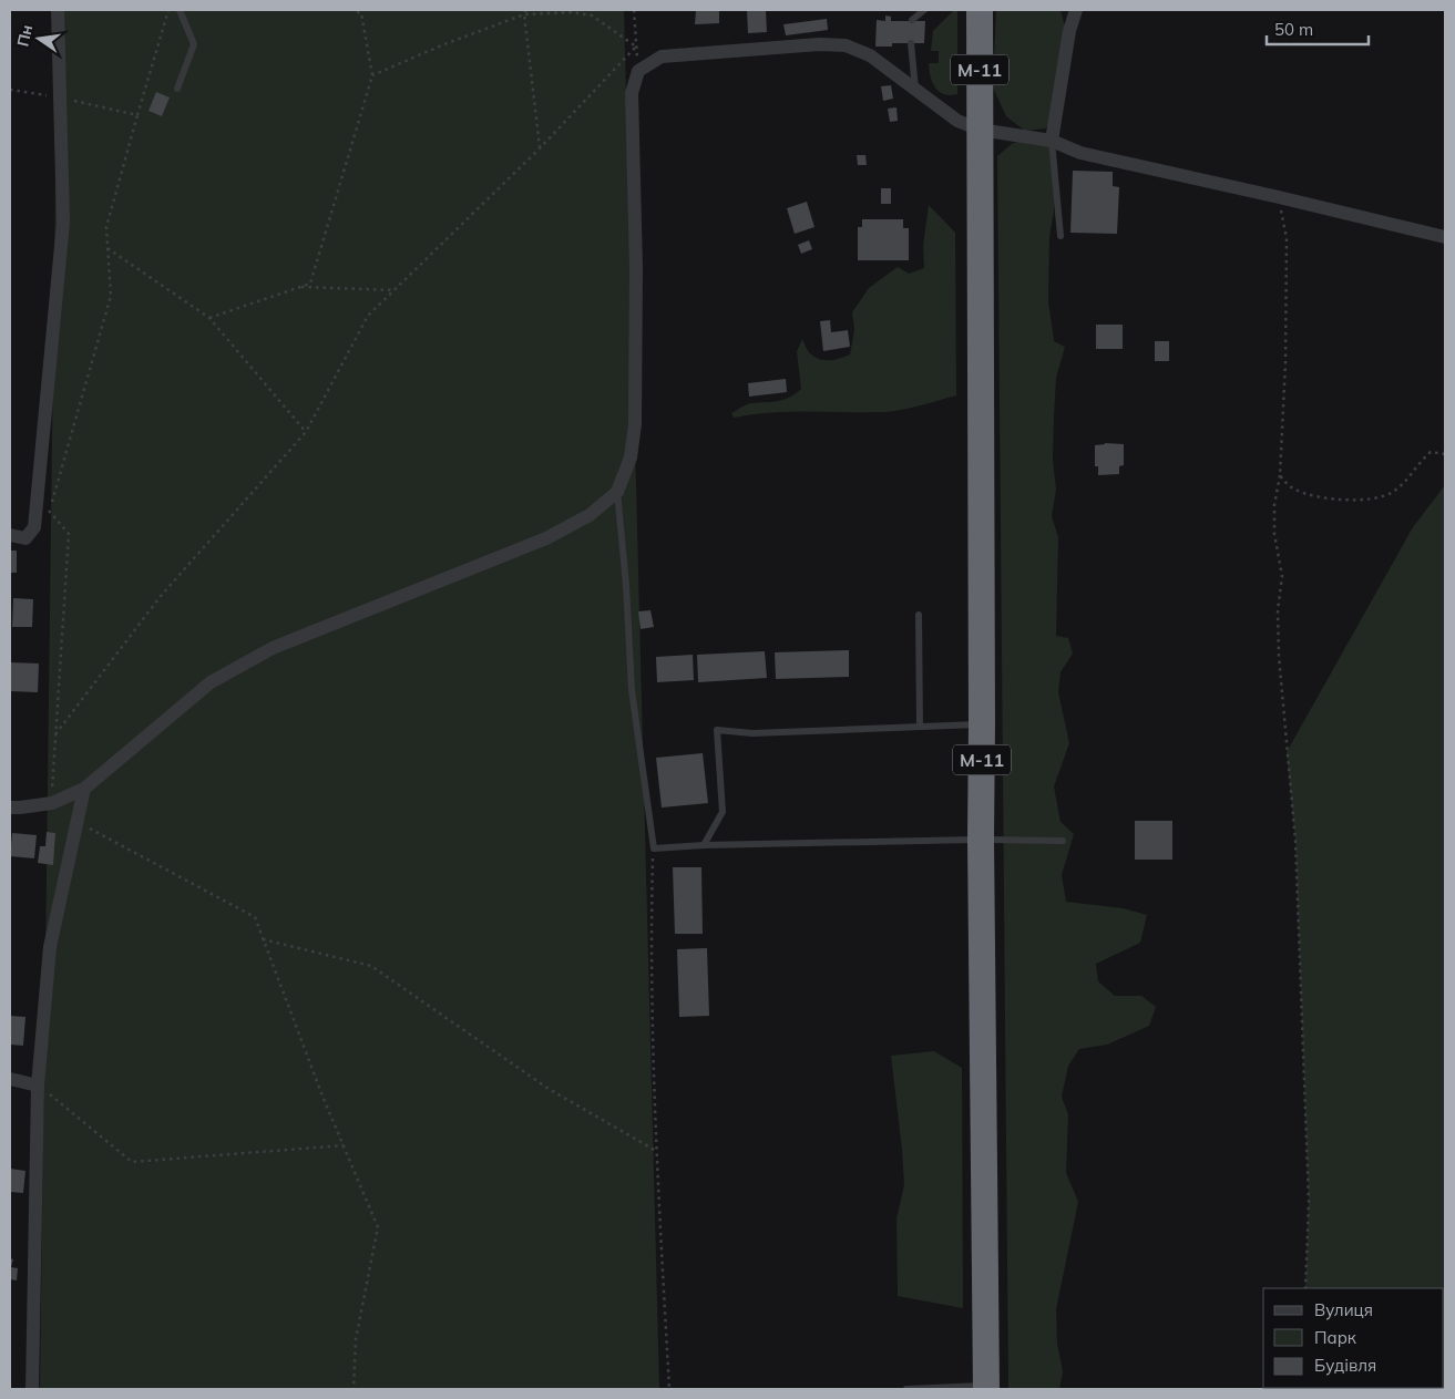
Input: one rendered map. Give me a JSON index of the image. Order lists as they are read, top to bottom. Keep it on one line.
{"streets":{"highway":["М-11"]},"legend":["Вулиця","Парк","Будівля"],"scale_bar":"50 m","north":"left"}
